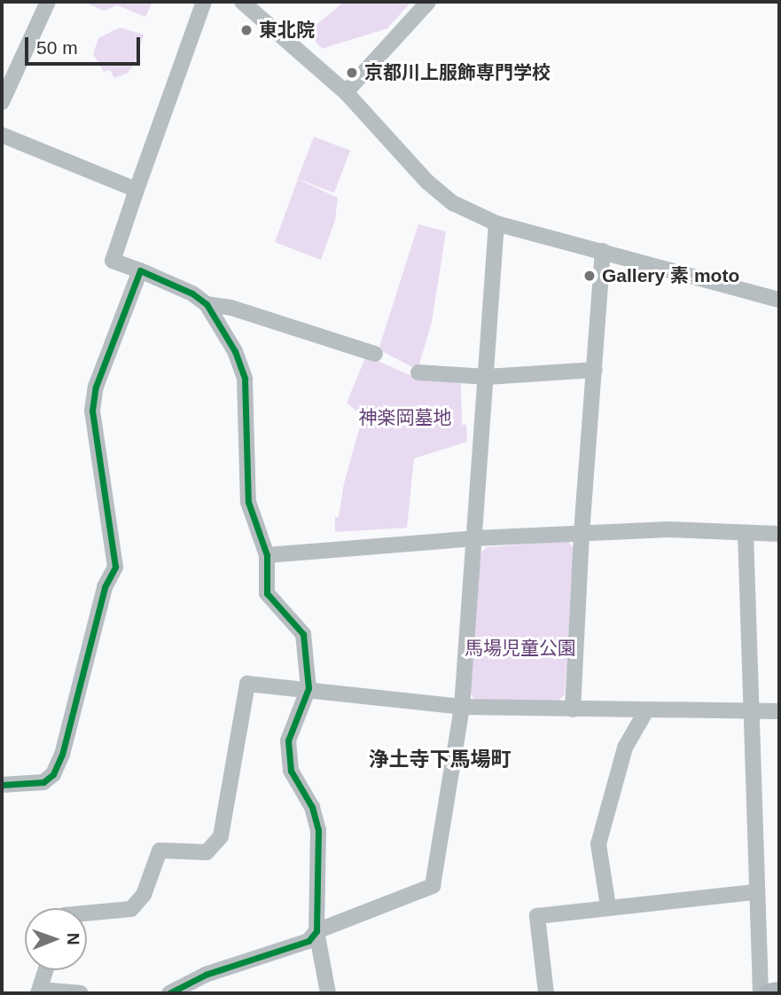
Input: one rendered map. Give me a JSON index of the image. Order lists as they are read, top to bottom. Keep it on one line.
{"districts":["浄土寺下馬場町"],"parks":["神楽岡墓地","馬場児童公園"],"places":["東北院","京都川上服飾専門学校","Gallery 素 moto"],"scale_bar":"50 m","north":"right"}
